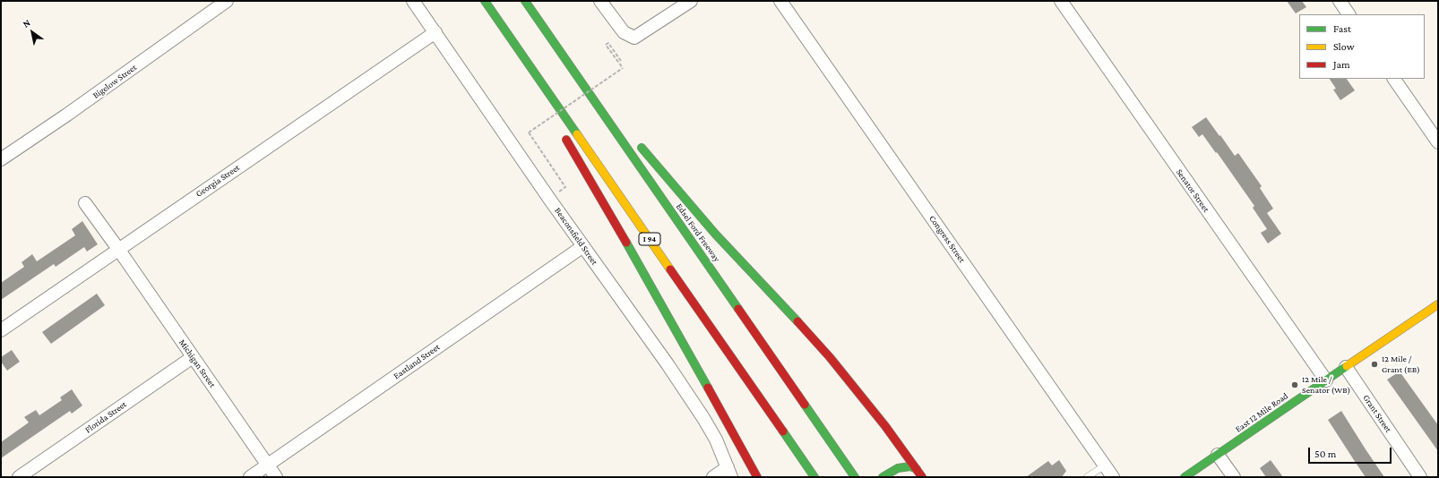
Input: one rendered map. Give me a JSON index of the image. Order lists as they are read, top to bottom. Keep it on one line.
{"streets":{"main road":["Edsel Ford Freeway","I 94","East 12 Mile Road"],"street":["Bigelow Street","Georgia Street","Senator Street","Beaconsfield Street","Congress Street","Eastland Street","Michigan Street","Grant Street","Florida Street"]},"crossings":[["Georgia Street","Beaconsfield Street"],["Georgia Street","Michigan Street"],["Senator Street","East 12 Mile Road"],["Beaconsfield Street","Eastland Street"],["Eastland Street","Michigan Street"],["Michigan Street","Florida Street"],["East 12 Mile Road","Grant Street"]],"places":["12 Mile / Grant (EB)","12 Mile / Senator (WB)"],"legend":["Fast","Slow","Jam"],"scale_bar":"50 m","north":"top left"}
